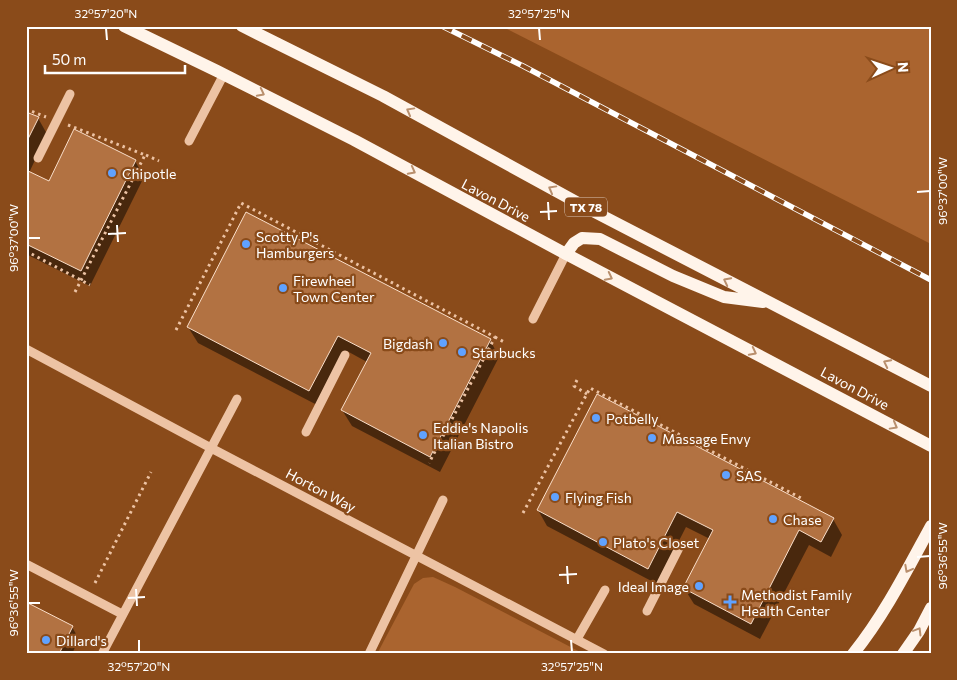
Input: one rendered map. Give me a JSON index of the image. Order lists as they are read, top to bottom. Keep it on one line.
{"streets":{"main road":["Lavon Drive","TX 78"],"street":["Horton Way"]},"places":{"other":["Chipotle","Scotty P's Hamburgers","Firewheel Town Center","Bigdash","Starbucks","Potbelly","Eddie's Napolis Italian Bistro","Massage Envy","SAS","Flying Fish","Chase","Plato's Closet","Ideal Image","Dillard's"],"health":["Methodist Family Health Center"]},"scale_bar":"50 m","north":"right","coordinates":["32°57'20\"N","32°57'25\"N","96°37'00\"W","96°36'55\"W"]}
